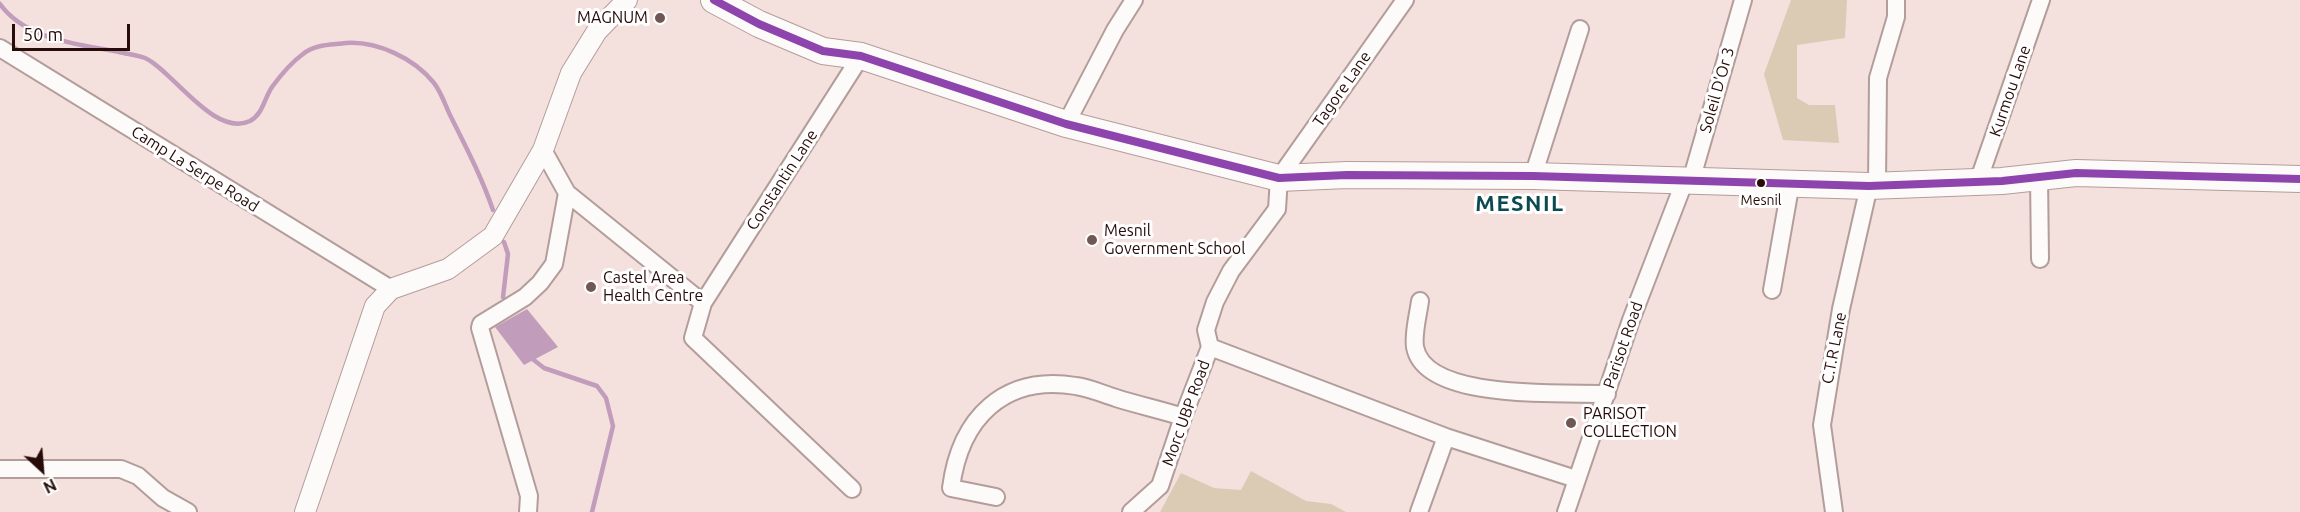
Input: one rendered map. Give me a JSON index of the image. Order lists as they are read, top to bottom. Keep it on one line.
{"streets":{"street":["Tagore Lane","Soleil D'Or 3","Kurmou Lane","Camp La Serpe Road","Constantin Lane","Parisot Road","C.T.R Lane","Morc UBP Road"]},"crossings":[["Tagore Lane","Morc UBP Road"],["Soleil D'Or 3","Parisot Road"]],"districts":["MESNIL"],"places":["MAGNUM","Mesnil","Mesnil Government School","Castel Area Health Centre","PARISOT COLLECTION"],"scale_bar":"50 m","north":"bottom right"}
